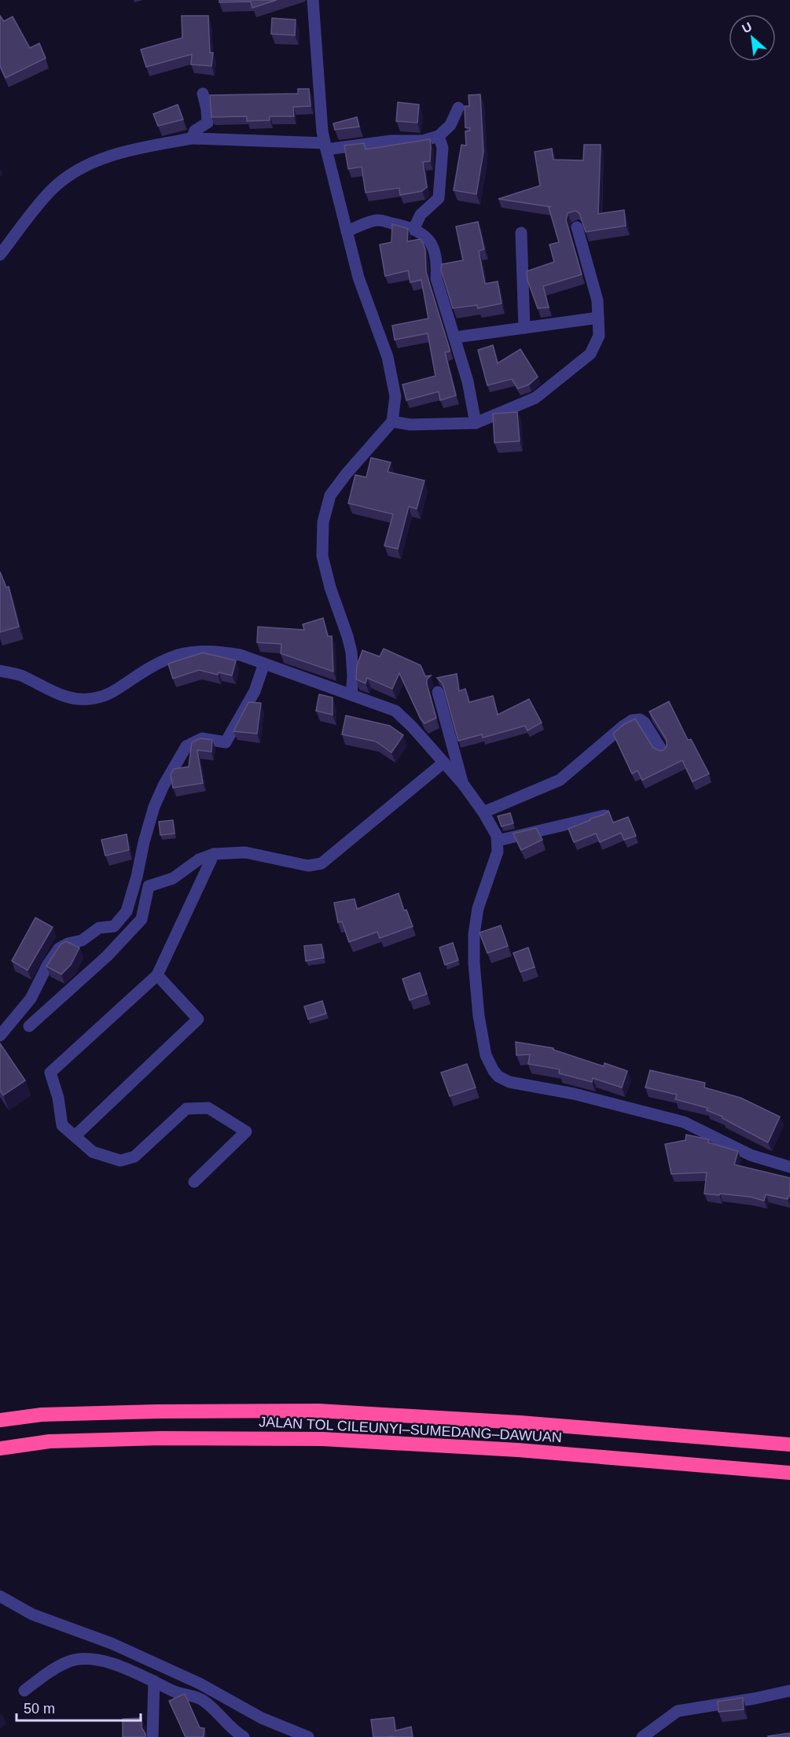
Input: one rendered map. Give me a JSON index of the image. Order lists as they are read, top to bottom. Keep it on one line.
{"streets":{"highway":["JALAN TOL CILEUNYI–SUMEDANG–DAWUAN"]},"scale_bar":"50 m","north":"top left"}
